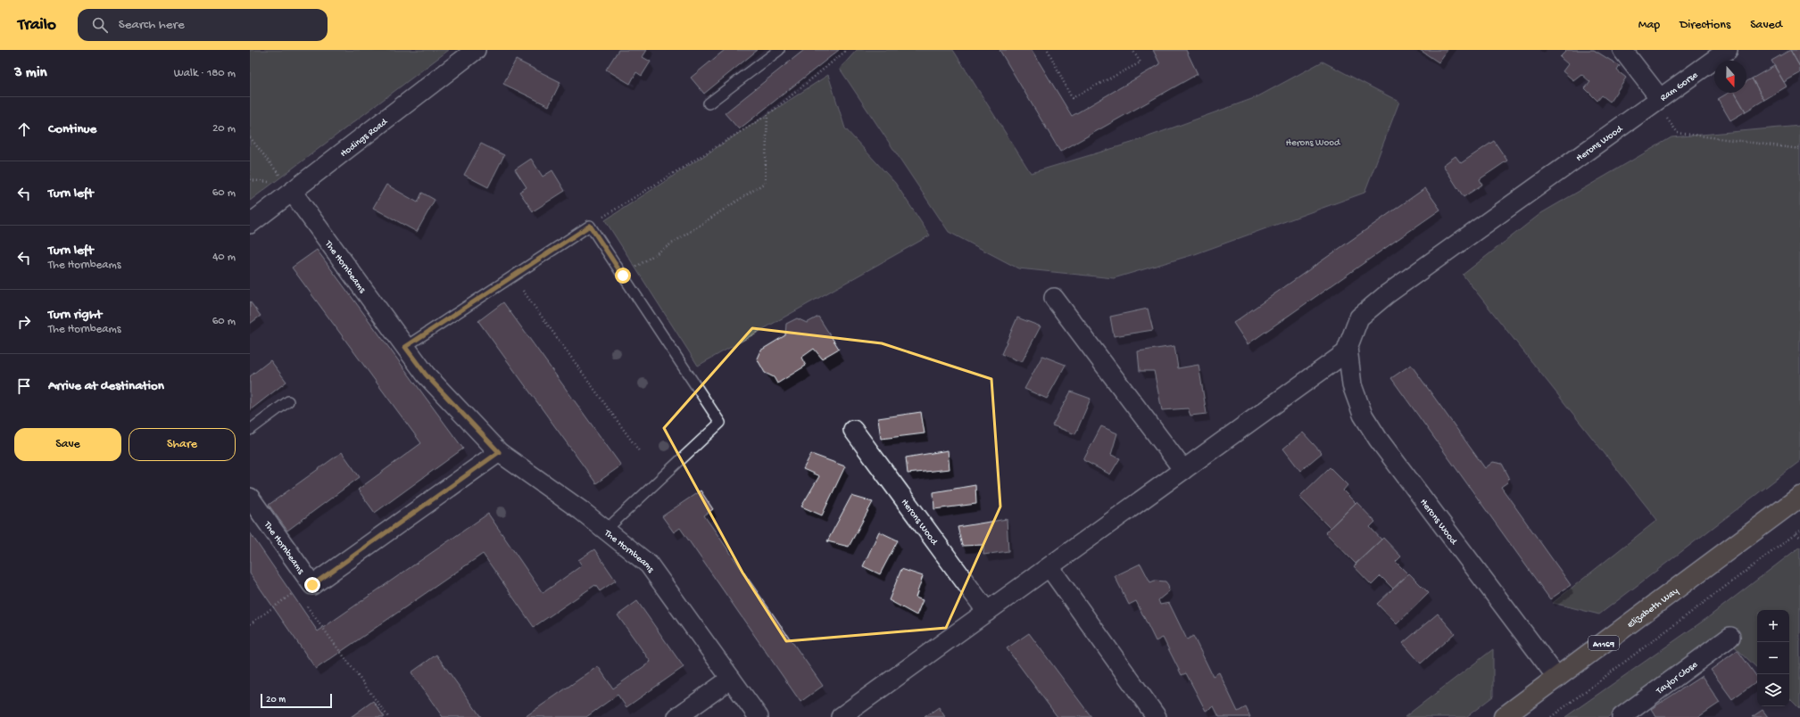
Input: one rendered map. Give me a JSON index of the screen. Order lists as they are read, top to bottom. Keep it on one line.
{"streets":{"main road":["Elizabeth Way","A1169"],"street":["Ram Gorse","Hodings Road","Herons Wood","The Hornbeams","Taylor Close"]},"crossings":[["Ram Gorse","Herons Wood"],["Hodings Road","The Hornbeams"],["Herons Wood","Elizabeth Way"]],"parks":["Herons Wood"],"scale_bar":"20 m","north":"bottom","page":{"header":"Trailo","search":"Search here","nav":["Map","Directions","Saved"],"heading":["3 min","Walk · 180 m"],"list":[["Continue","20 m"],["Turn left","60 m"],["Turn left","The Hornbeams","40 m"],["Turn right","The Hornbeams","60 m"],"Arrive at destination"],"buttons":["Save","Share"],"map_buttons":["+","−"],"scale":"20 m"}}
